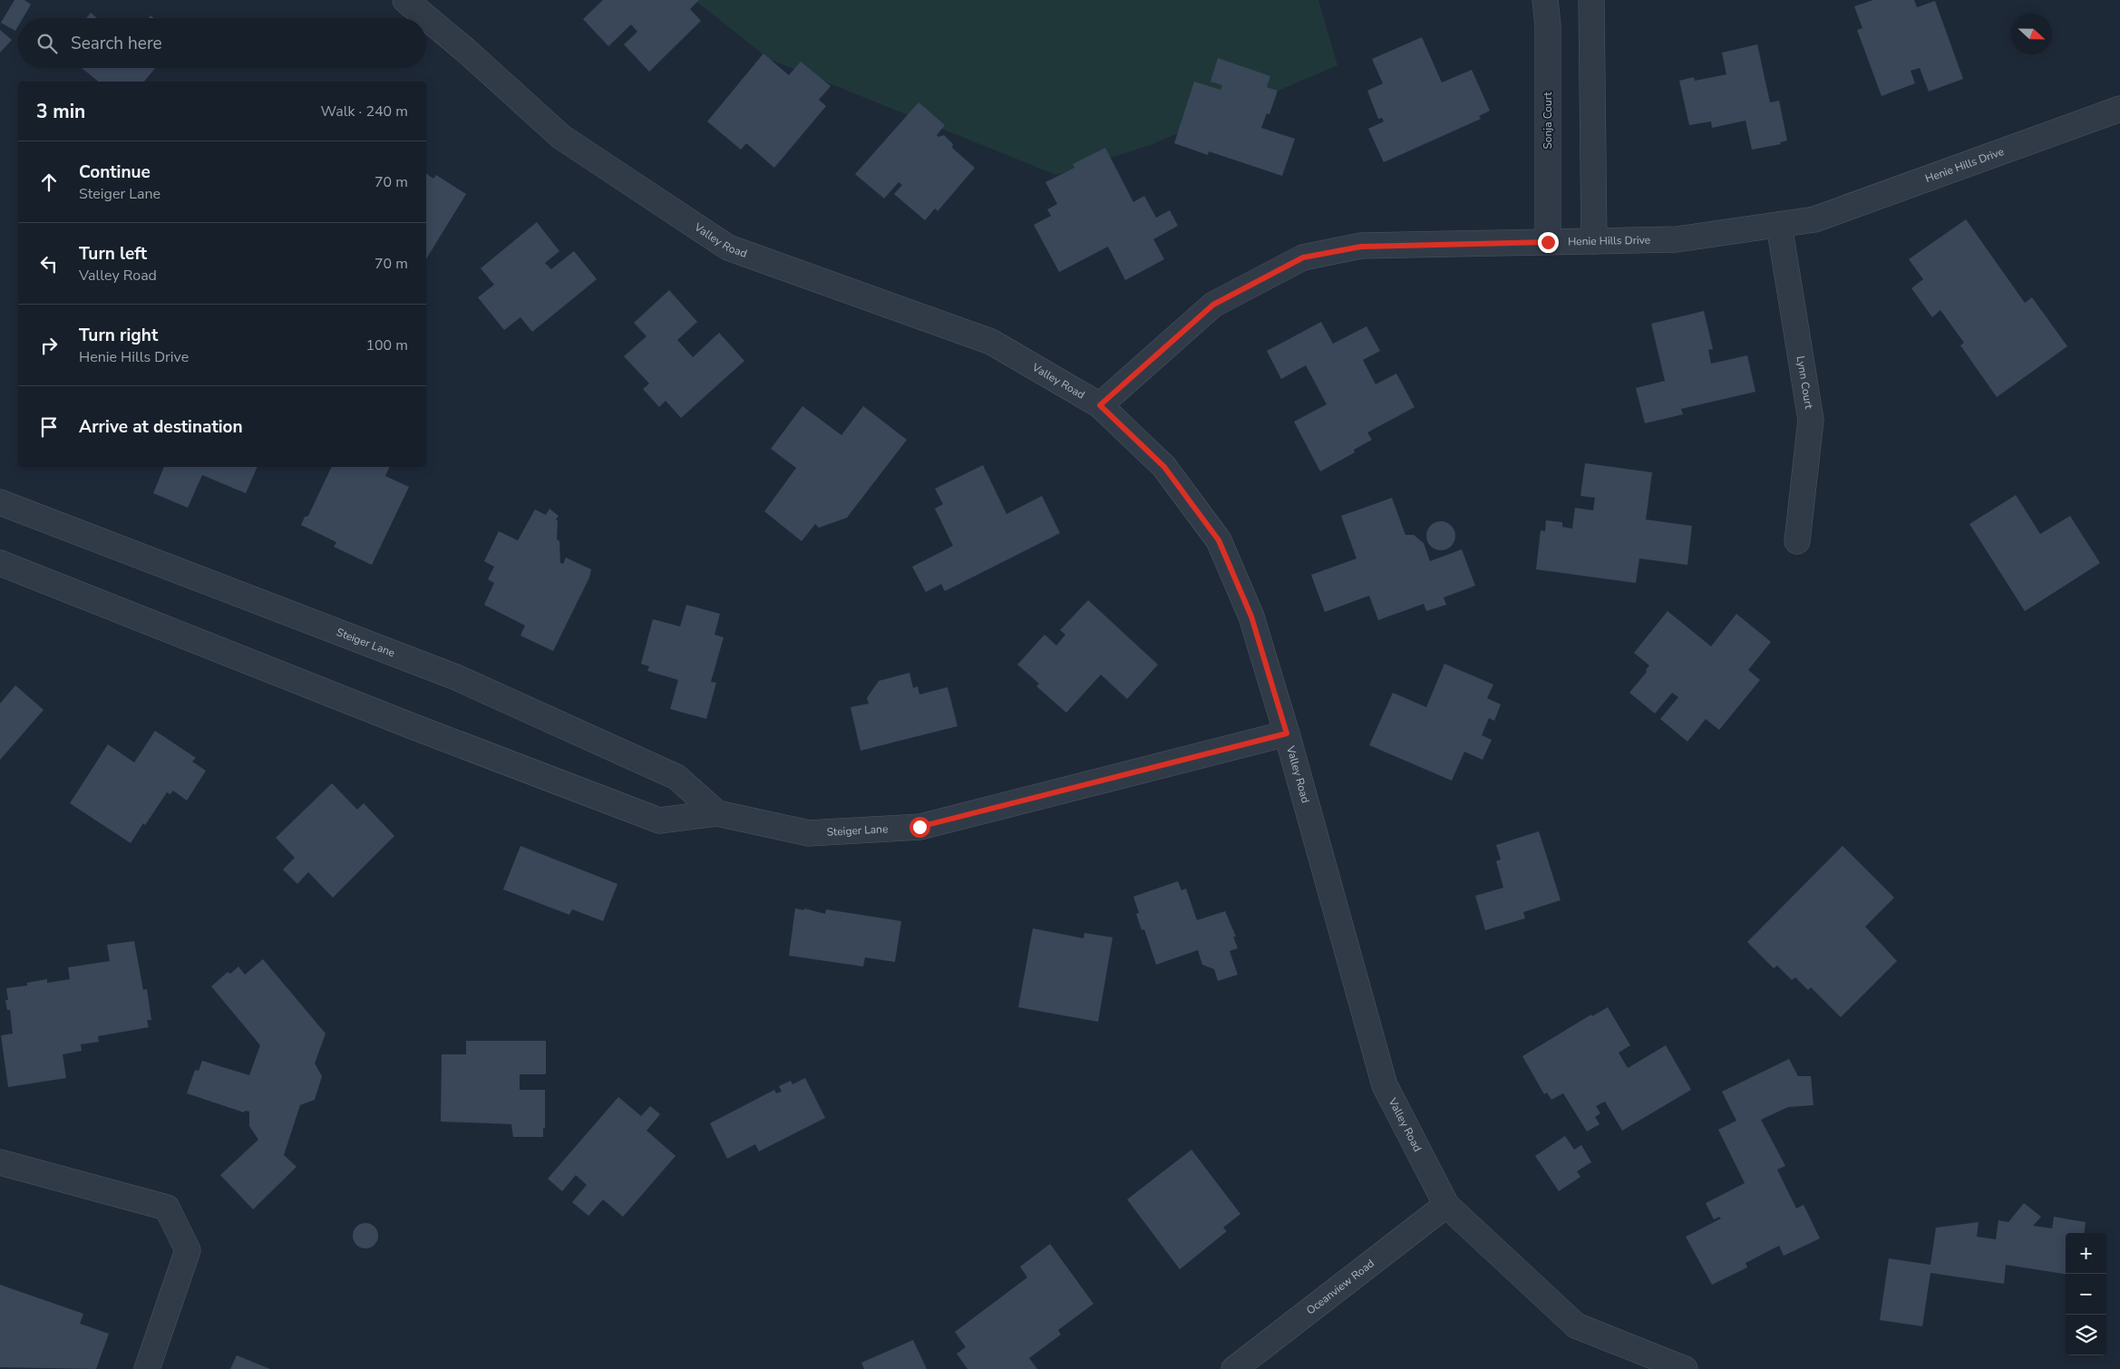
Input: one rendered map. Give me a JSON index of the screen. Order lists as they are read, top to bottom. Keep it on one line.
{"streets":{"street":["Sonja Court","Henie Hills Drive","Valley Road","Lynn Court","Steiger Lane","Oceanview Road"]},"crossings":[["Sonja Court","Henie Hills Drive"],["Henie Hills Drive","Valley Road"],["Henie Hills Drive","Lynn Court"],["Valley Road","Steiger Lane"],["Valley Road","Oceanview Road"]],"north":"right","page":{"search":"Search here","heading":["3 min","Walk · 240 m"],"list":[["Continue","Steiger Lane","70 m"],["Turn left","Valley Road","70 m"],["Turn right","Henie Hills Drive","100 m"],"Arrive at destination"],"map_buttons":["+","−"]}}
